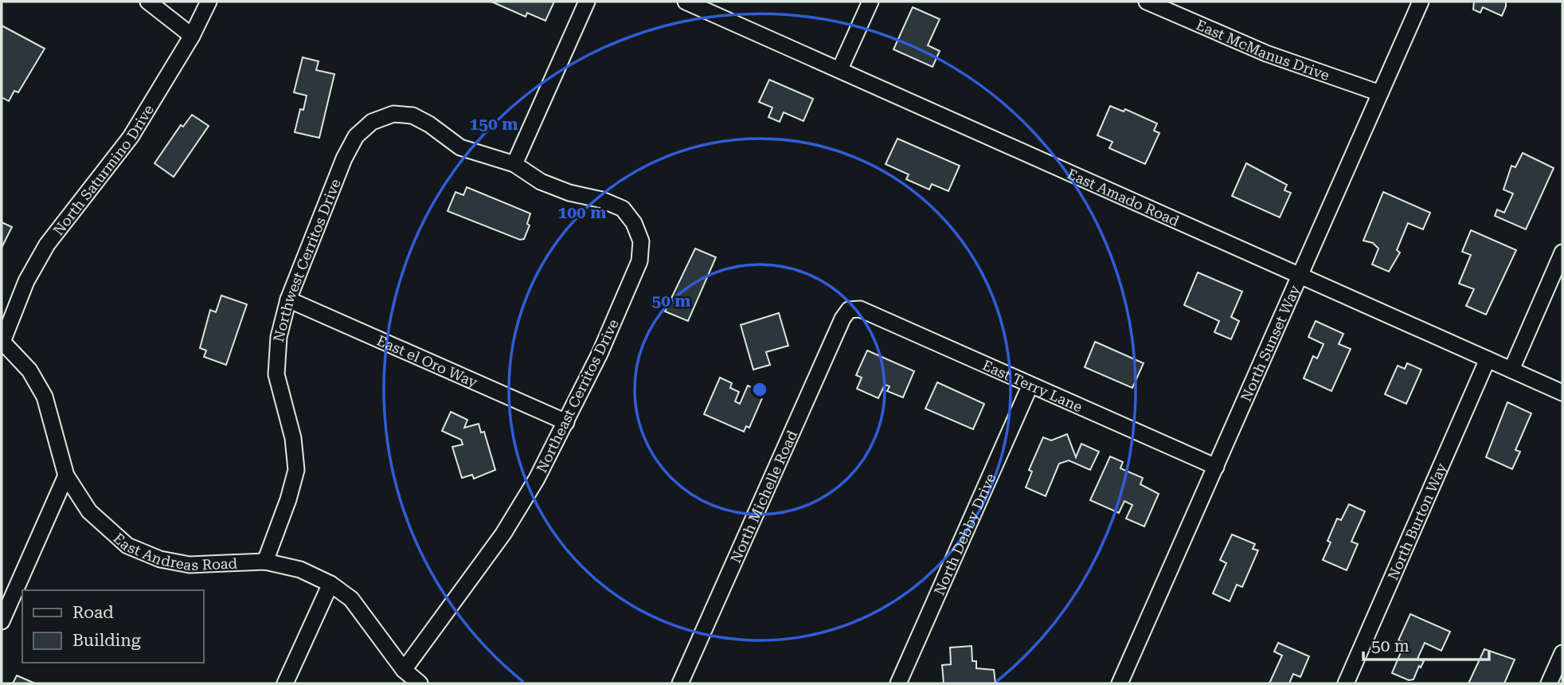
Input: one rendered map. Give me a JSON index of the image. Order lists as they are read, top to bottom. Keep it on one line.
{"streets":{"street":["East McManus Drive","North Saturmino Drive","East Amado Road","Northwest Cerritos Drive","North Sunset Way","East el Oro Way","East Terry Lane","Northeast Cerritos Drive","North Michelle Road","North Burton Way","North Debby Drive","East Andreas Road"]},"crossings":[["East McManus Drive","North Sunset Way"],["North Saturmino Drive","East Andreas Road"],["East Amado Road","North Sunset Way"],["East Amado Road","North Burton Way"],["Northwest Cerritos Drive","East el Oro Way"],["Northwest Cerritos Drive","Northeast Cerritos Drive"],["Northwest Cerritos Drive","East Andreas Road"],["North Sunset Way","East Terry Lane"],["East el Oro Way","Northeast Cerritos Drive"],["East Terry Lane","North Michelle Road"],["East Terry Lane","North Debby Drive"],["Northeast Cerritos Drive","East Andreas Road"]],"legend":["Road","Building"],"scale_bar":"50 m","rings":["150 m","100 m","50 m"]}
